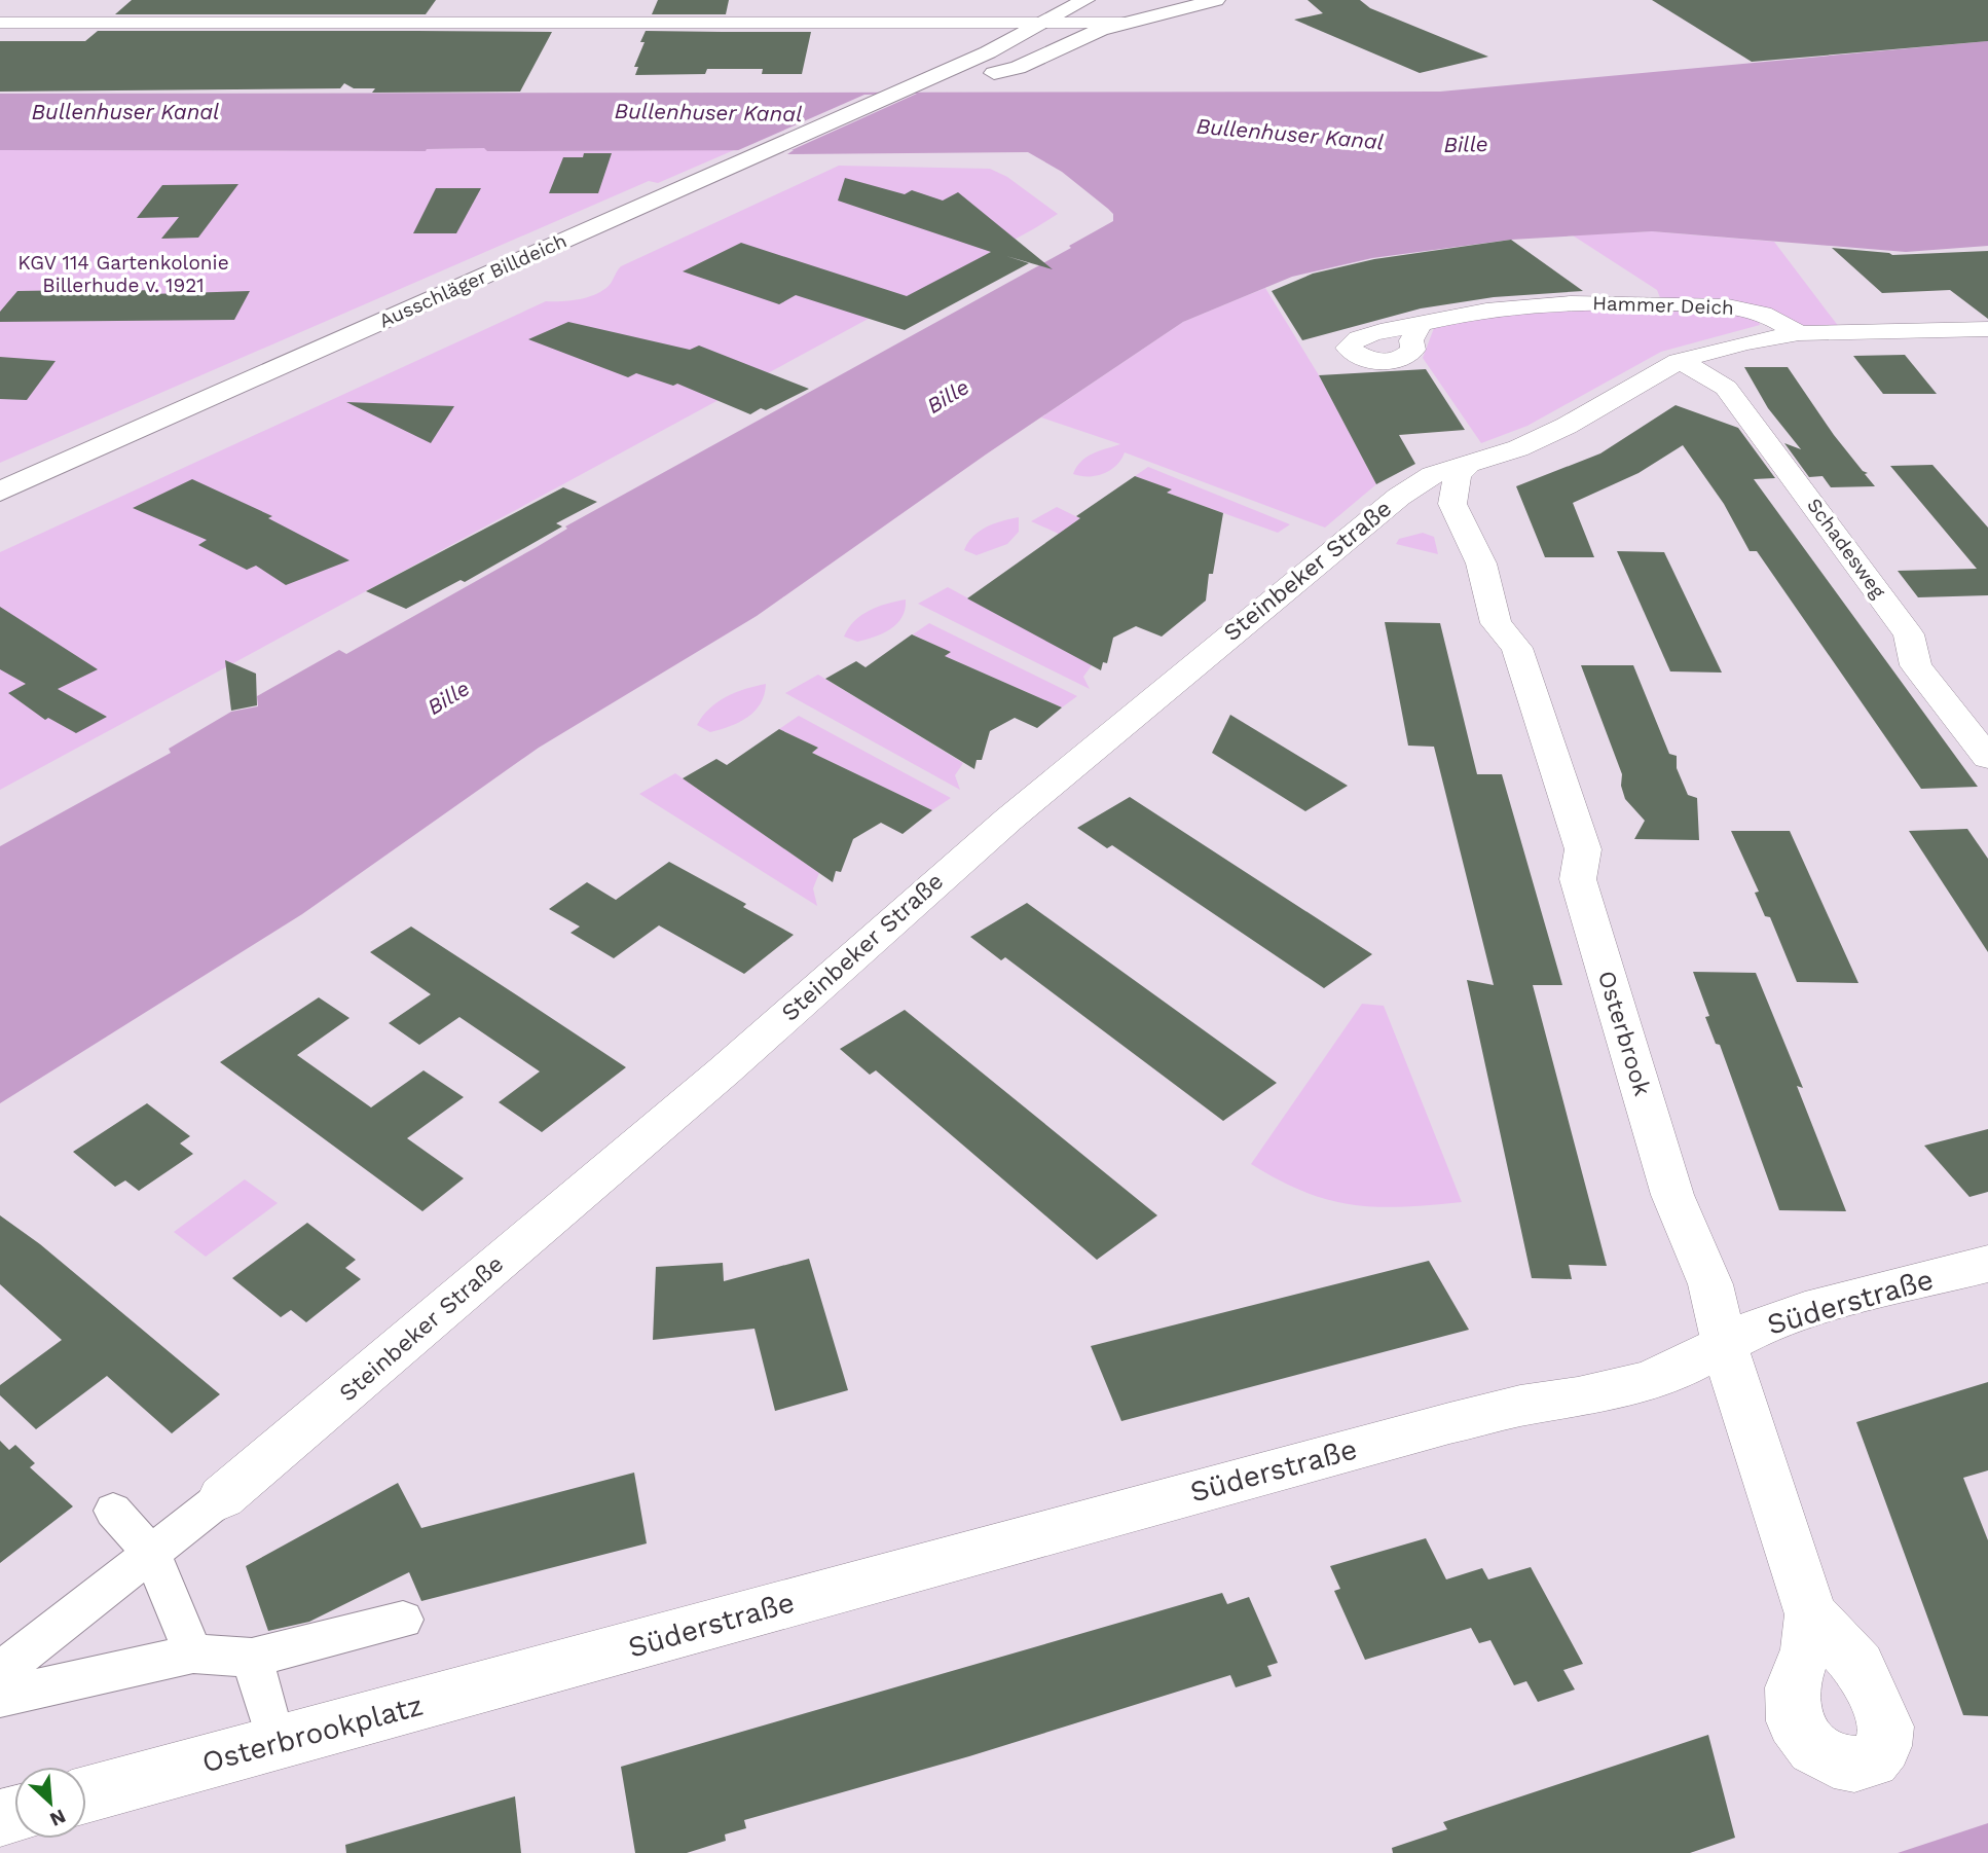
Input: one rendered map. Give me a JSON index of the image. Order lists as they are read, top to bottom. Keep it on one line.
{"streets":{"street":["Ausschläger Billdeich","Hammer Deich","Schadesweg","Steinbeker Straße","Osterbrook","Süderstraße","Osterbrookplatz"]},"crossings":[["Hammer Deich","Steinbeker Straße"],["Schadesweg","Steinbeker Straße"],["Steinbeker Straße","Osterbrook"],["Osterbrook","Süderstraße"],["Süderstraße","Osterbrookplatz"]],"water":["Bullenhuser Kanal","Bille"],"parks":["KGV 114 Gartenkolonie Billerhude v. 1921"],"north":"bottom right"}
